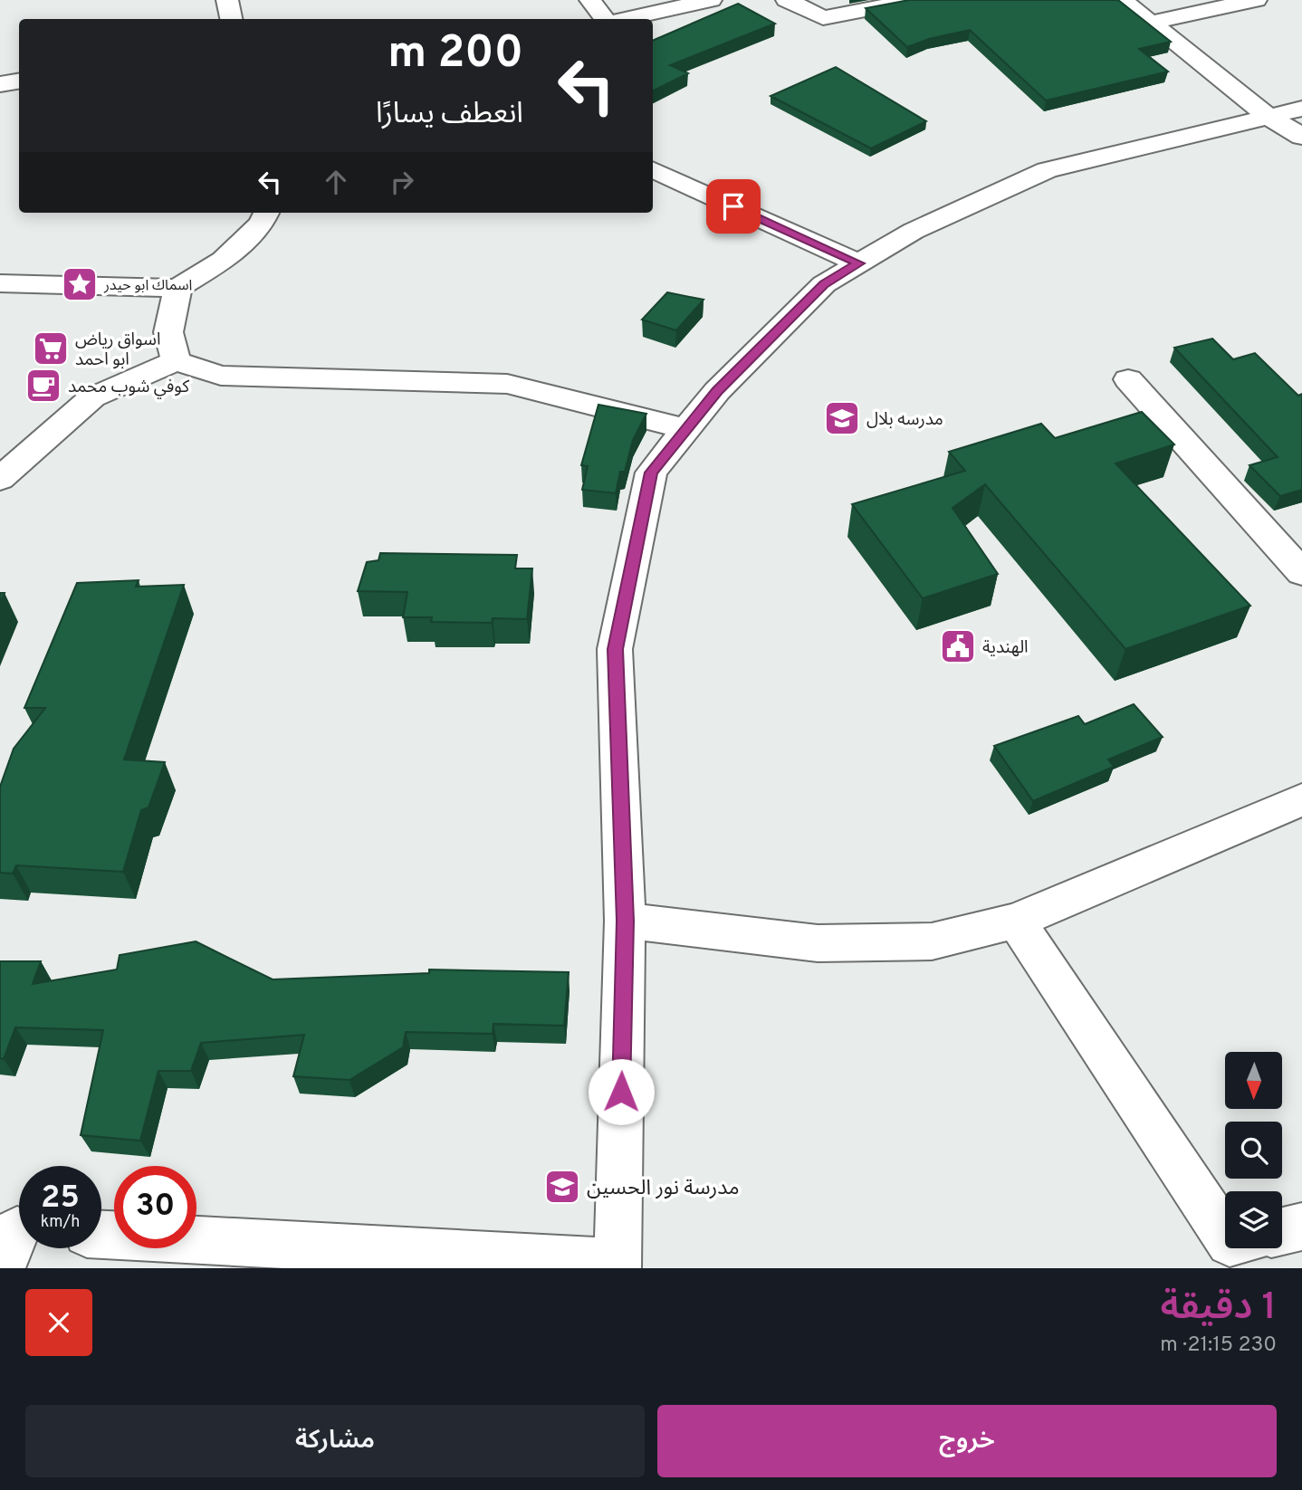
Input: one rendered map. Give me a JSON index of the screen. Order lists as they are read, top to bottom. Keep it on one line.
{"places":{"place":["اسماك ابو حيدر"],"supermarket":["اسواق رياض ابو احمد"],"cafe":["كوفي شوب محمد"],"school or university":["مدرسه بلال","مدرسة نور الحسين"],"public building":["الهندية"]},"north":"bottom","page":{"turn":["200 m","انعطف يسارًا"],"speed":"25 km/h","limit":"30","heading":["1 دقيقة","230 m · 21:15"],"buttons":["خروج","مشاركة"]}}
